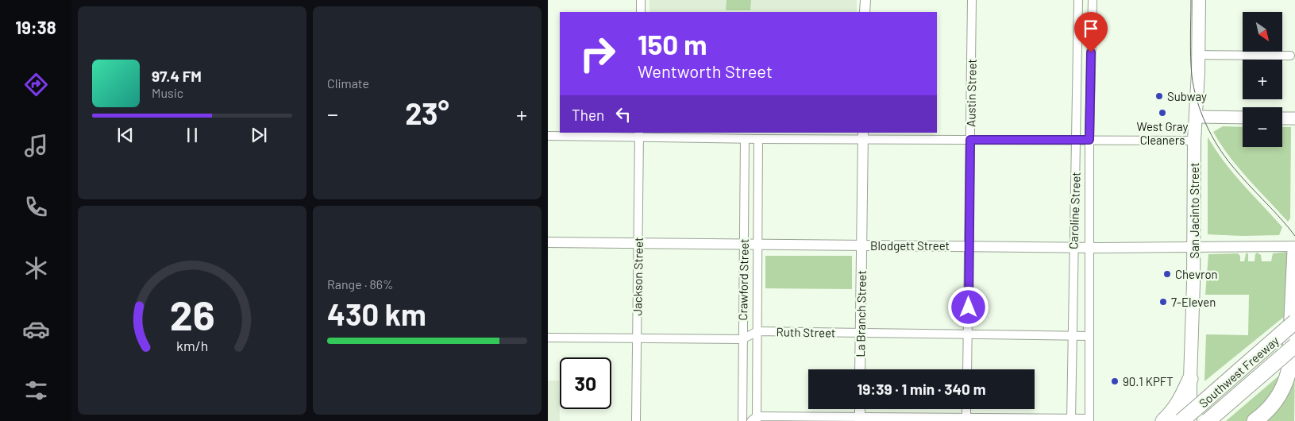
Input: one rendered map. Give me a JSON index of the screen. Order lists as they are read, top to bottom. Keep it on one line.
{"streets":{"highway":["Southwest Freeway"],"main road":["San Jacinto Street"],"street":["Austin Street","Caroline Street","Blodgett Street","Jackson Street","Crawford Street","La Branch Street","Ruth Street"]},"crossings":[["Austin Street","Blodgett Street"],["Austin Street","Ruth Street"],["Caroline Street","Blodgett Street"],["Caroline Street","Ruth Street"],["San Jacinto Street","Blodgett Street"],["Blodgett Street","Jackson Street"],["Blodgett Street","Crawford Street"],["Blodgett Street","La Branch Street"],["Jackson Street","Ruth Street"],["Crawford Street","Ruth Street"],["La Branch Street","Ruth Street"]],"places":["Subway","West Gray Cleaners","Chevron","7-Eleven","90.1 KPFT"],"north":"bottom right","page":{"tabs":"19:38","tile":["Climate",["Range · 86%","430 km"]],"map_buttons":["+","−"],"turn":["150 m","Wentworth Street"],"song":["97.4 FM","Music"],"then":"Then","heat":["−","23°","+"],"limit":"30","trip":"19:39 · 1 min · 340 m","gauge":["26","km/h"]}}
